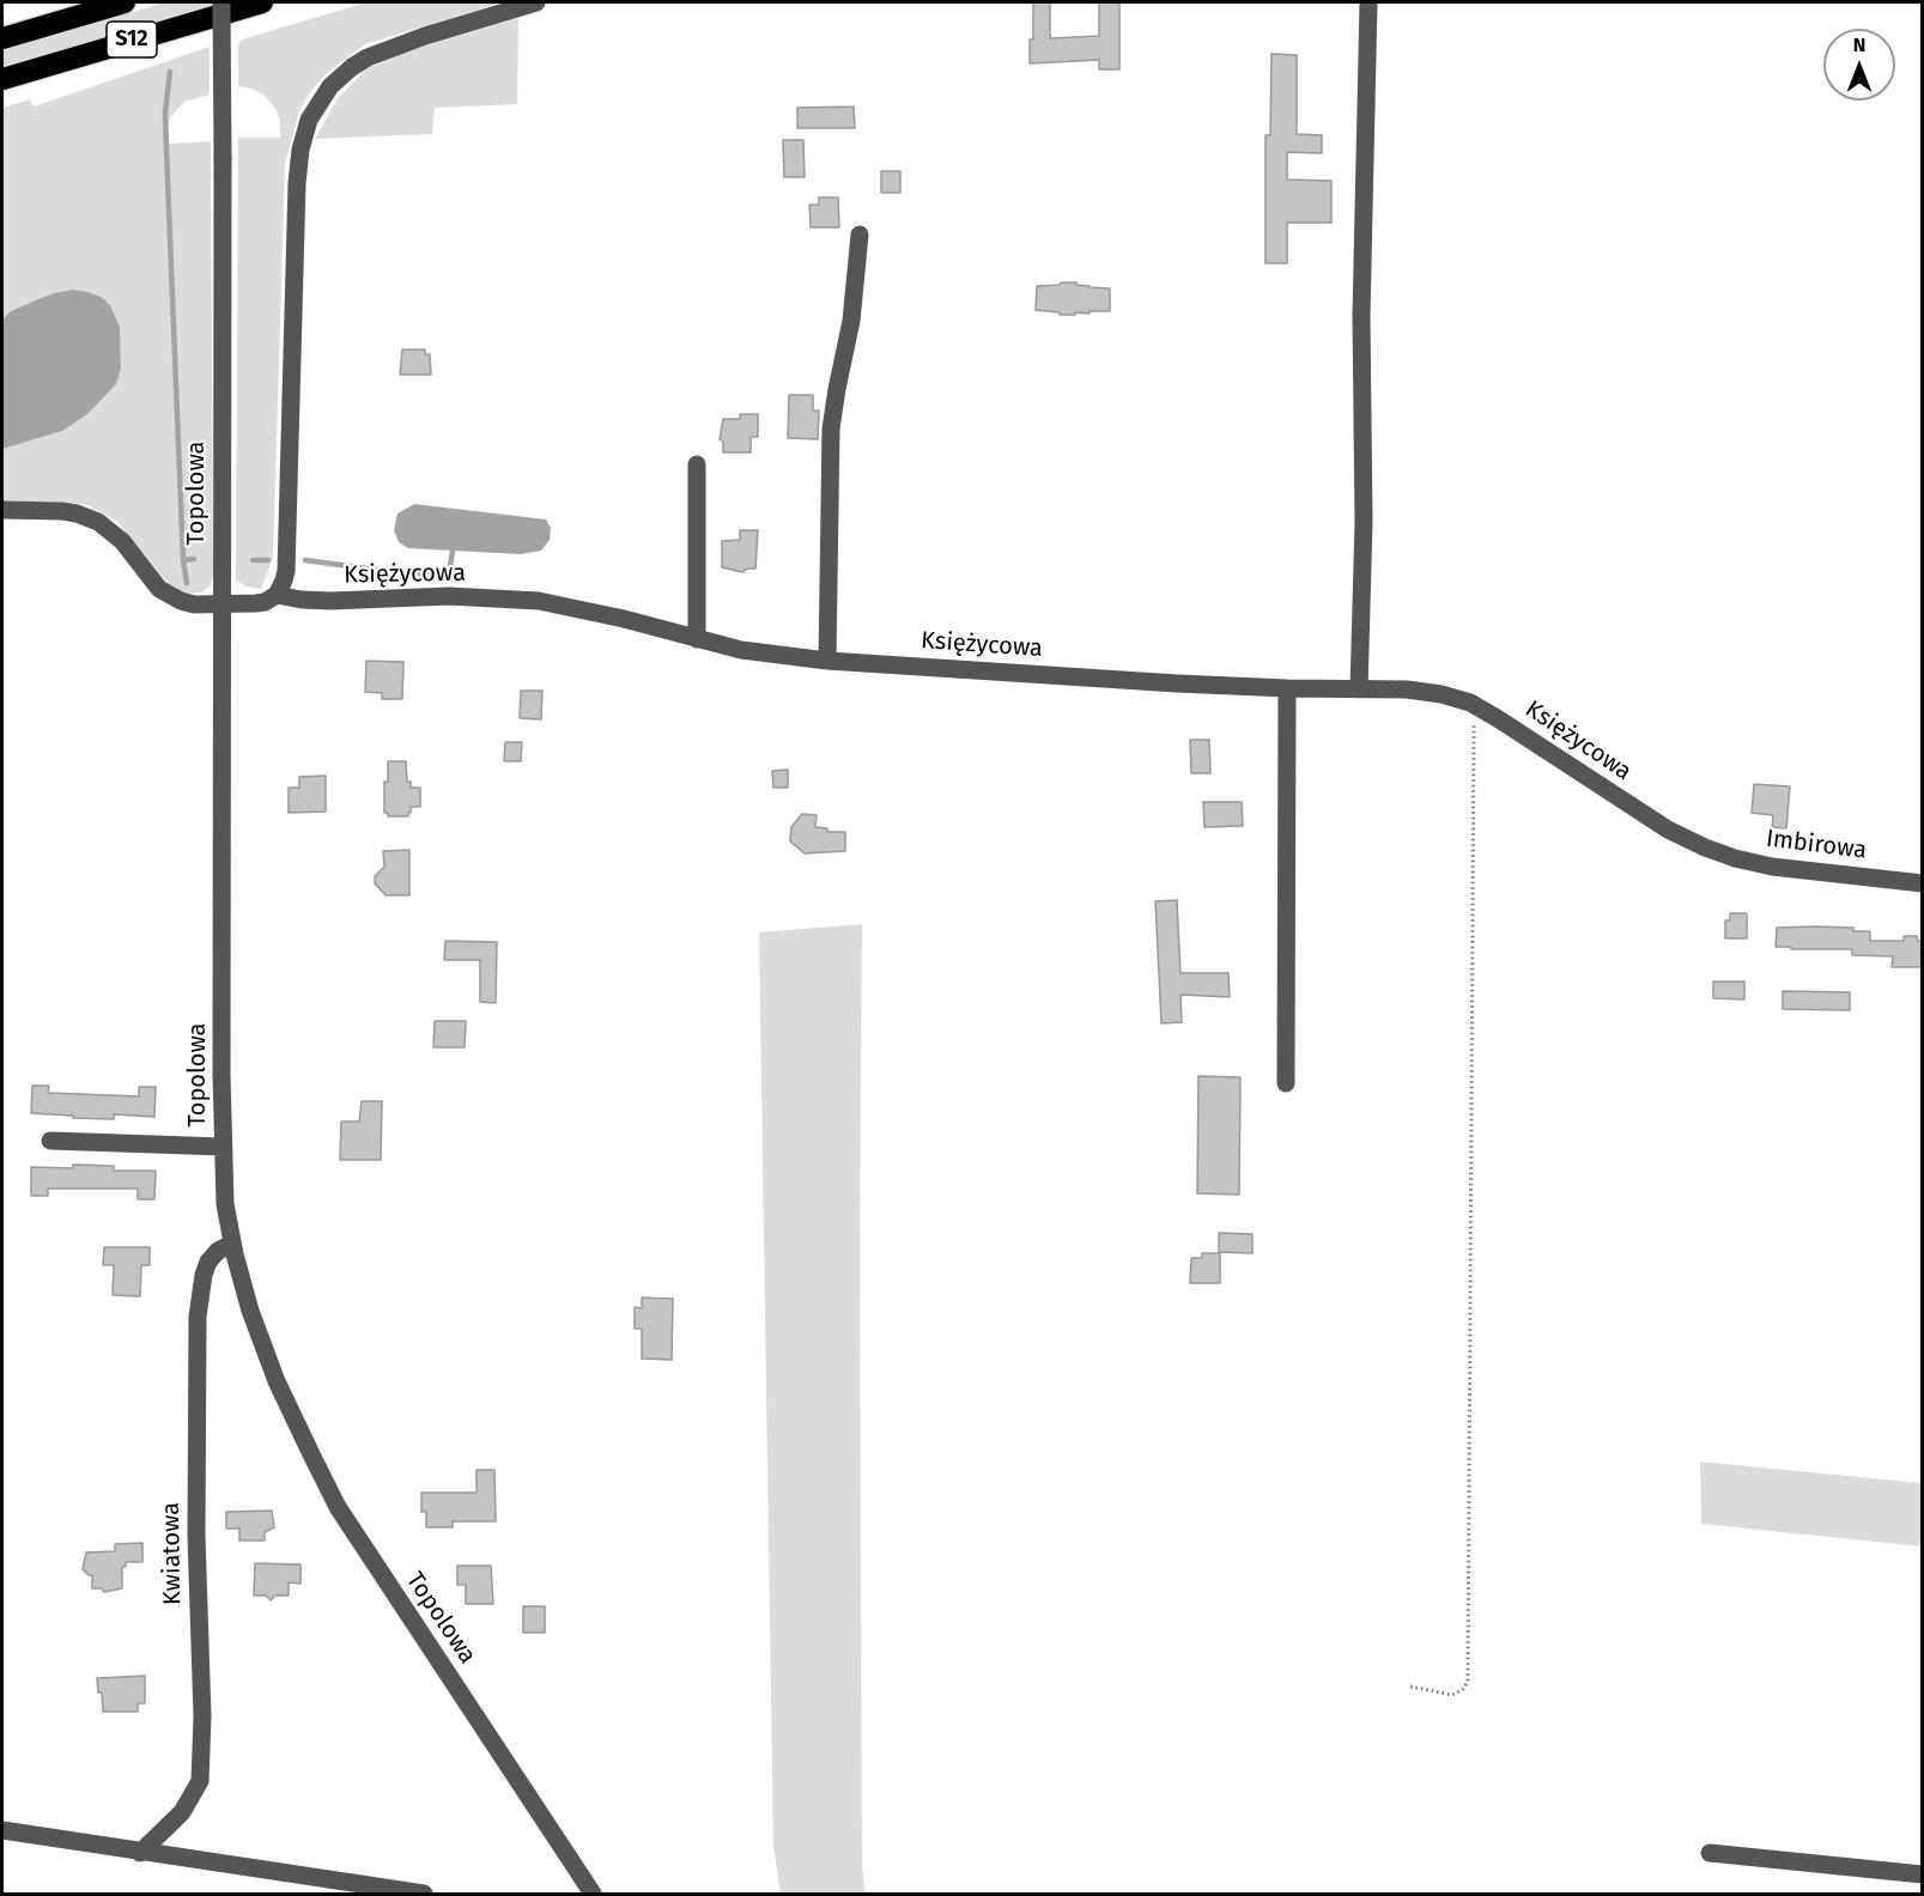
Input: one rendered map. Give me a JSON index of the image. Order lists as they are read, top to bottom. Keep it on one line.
{"streets":{"highway":["S12"],"street":["Topolowa","Księżycowa","Imbirowa","Kwiatowa"]},"crossings":[["Topolowa","Księżycowa"],["Topolowa","Kwiatowa"],["Księżycowa","Imbirowa"]],"north":"top"}
